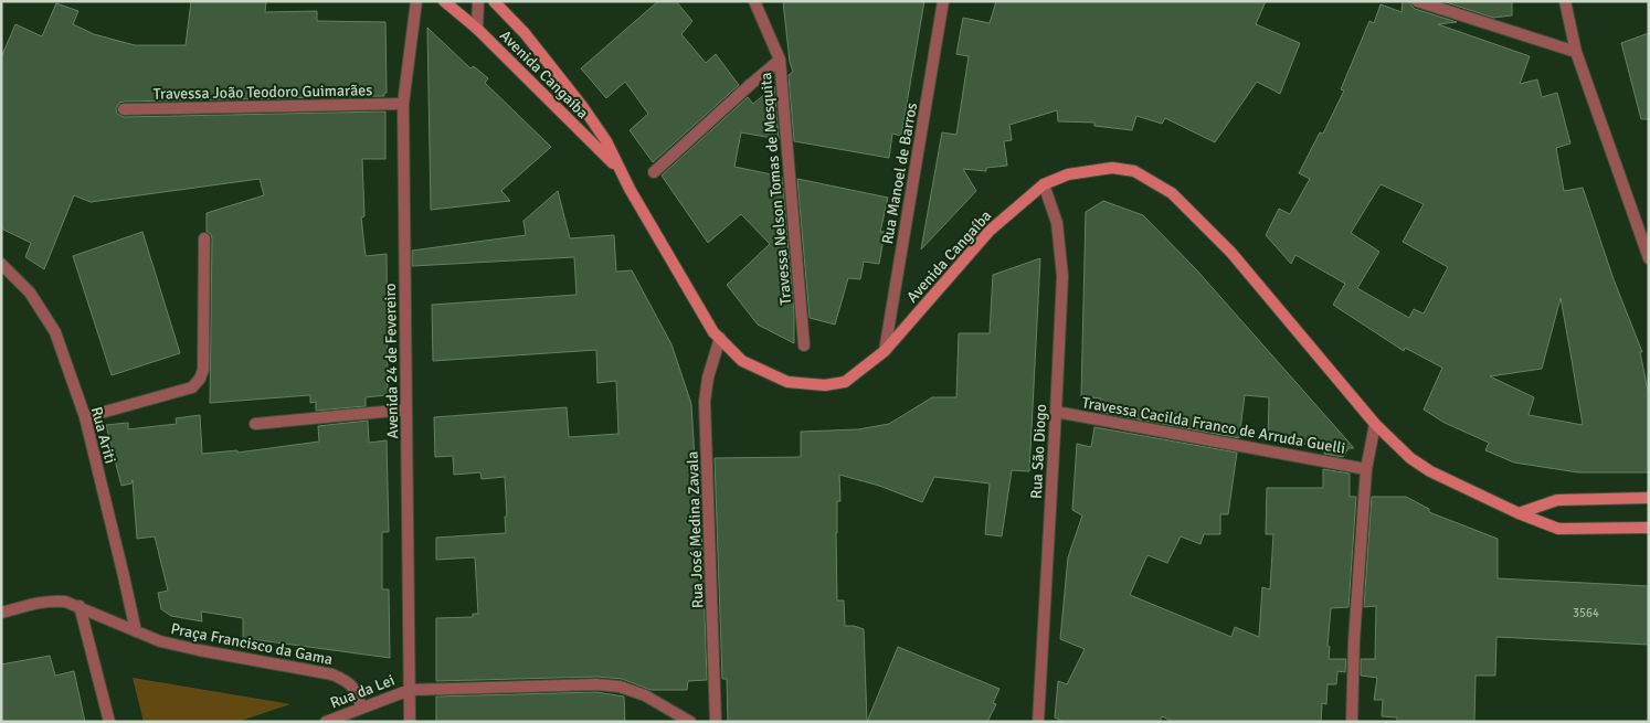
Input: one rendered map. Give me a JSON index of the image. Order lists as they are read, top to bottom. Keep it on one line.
{"streets":{"main road":["Avenida Cangaíba"],"street":["Travessa João Teodoro Guimarães","Rua Manoel de Barros","Travessa Nelson Tomas de Mesquita","Avenida 24 de Fevereiro","Travessa Cacilda Franco de Arruda Guelli","Rua Ariti","Rua São Diogo","Rua José Medina Zavala","Praça Francisco da Gama","Rua da Lei"]},"crossings":[["Avenida Cangaíba","Rua Manoel de Barros"],["Avenida Cangaíba","Rua São Diogo"],["Avenida Cangaíba","Rua José Medina Zavala"],["Travessa João Teodoro Guimarães","Avenida 24 de Fevereiro"],["Avenida 24 de Fevereiro","Rua da Lei"],["Travessa Cacilda Franco de Arruda Guelli","Rua São Diogo"],["Rua Ariti","Praça Francisco da Gama"],["Praça Francisco da Gama","Rua da Lei"]],"house_numbers":["3564"]}
